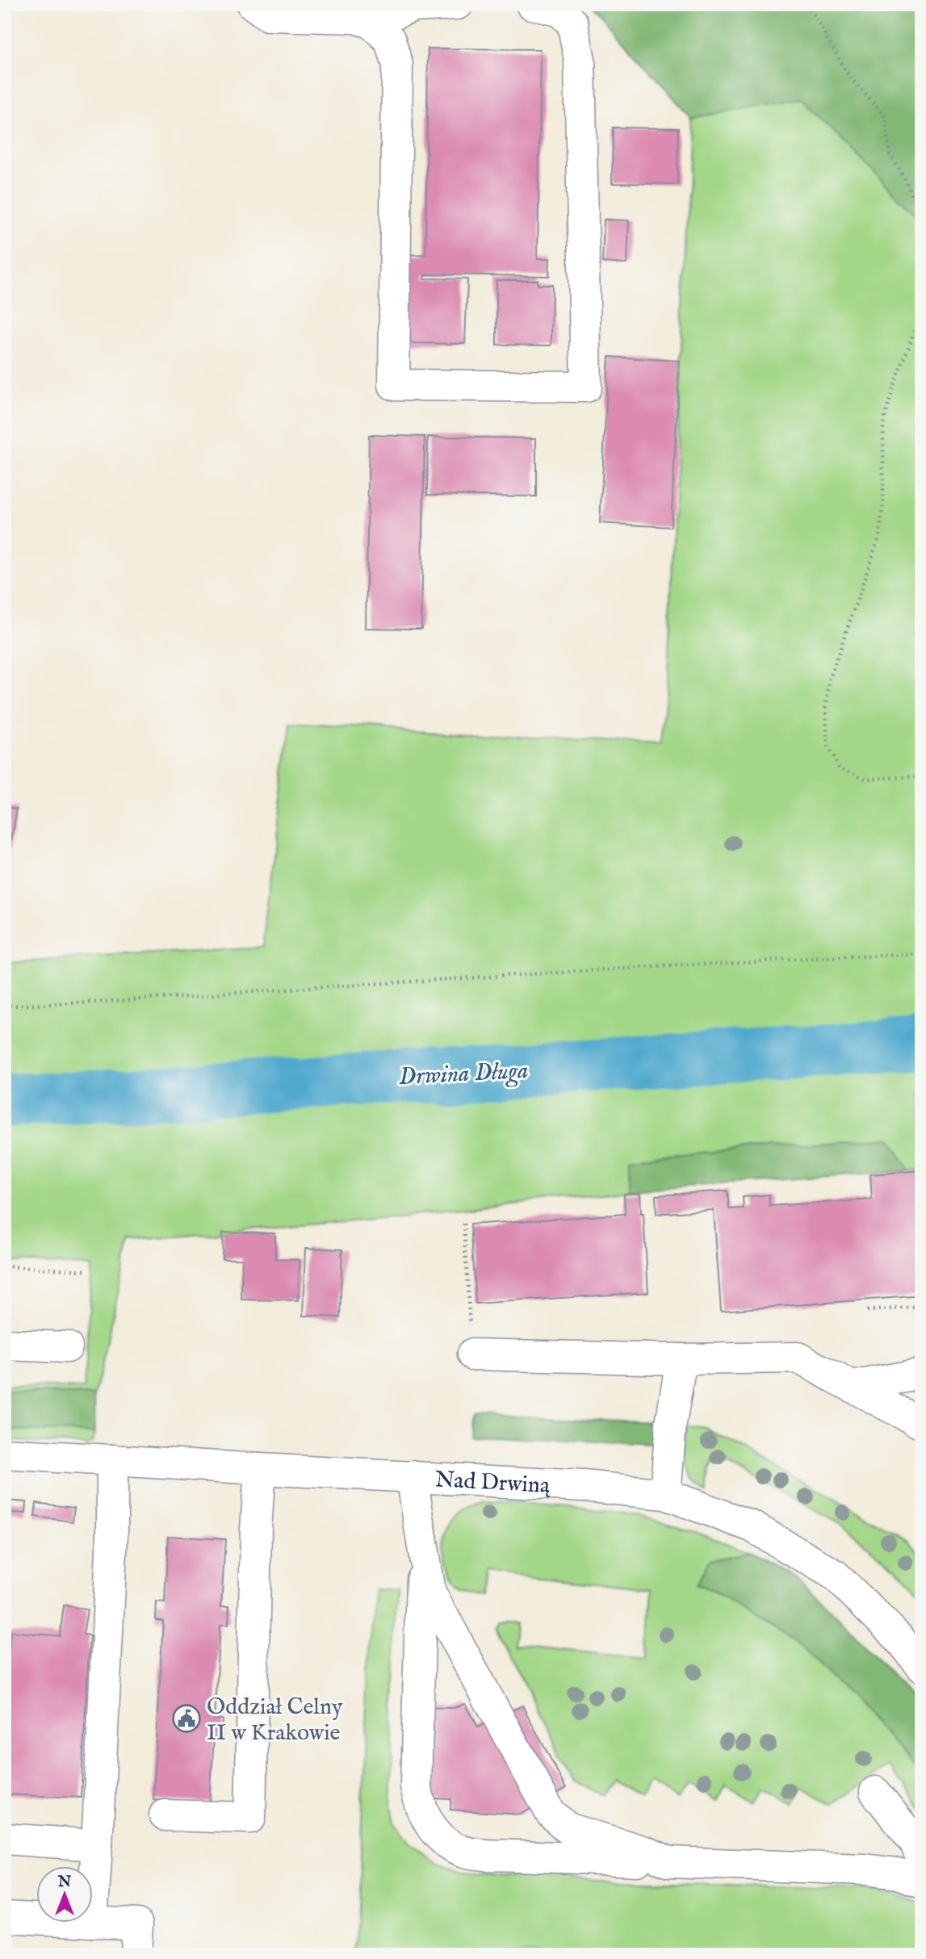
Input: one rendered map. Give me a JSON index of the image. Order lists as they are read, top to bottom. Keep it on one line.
{"streets":{"street":["Nad Drwiną"]},"water":["Drwina Długa"],"places":{"public building":["Oddział Celny II w Krakowie"]},"north":"top"}
